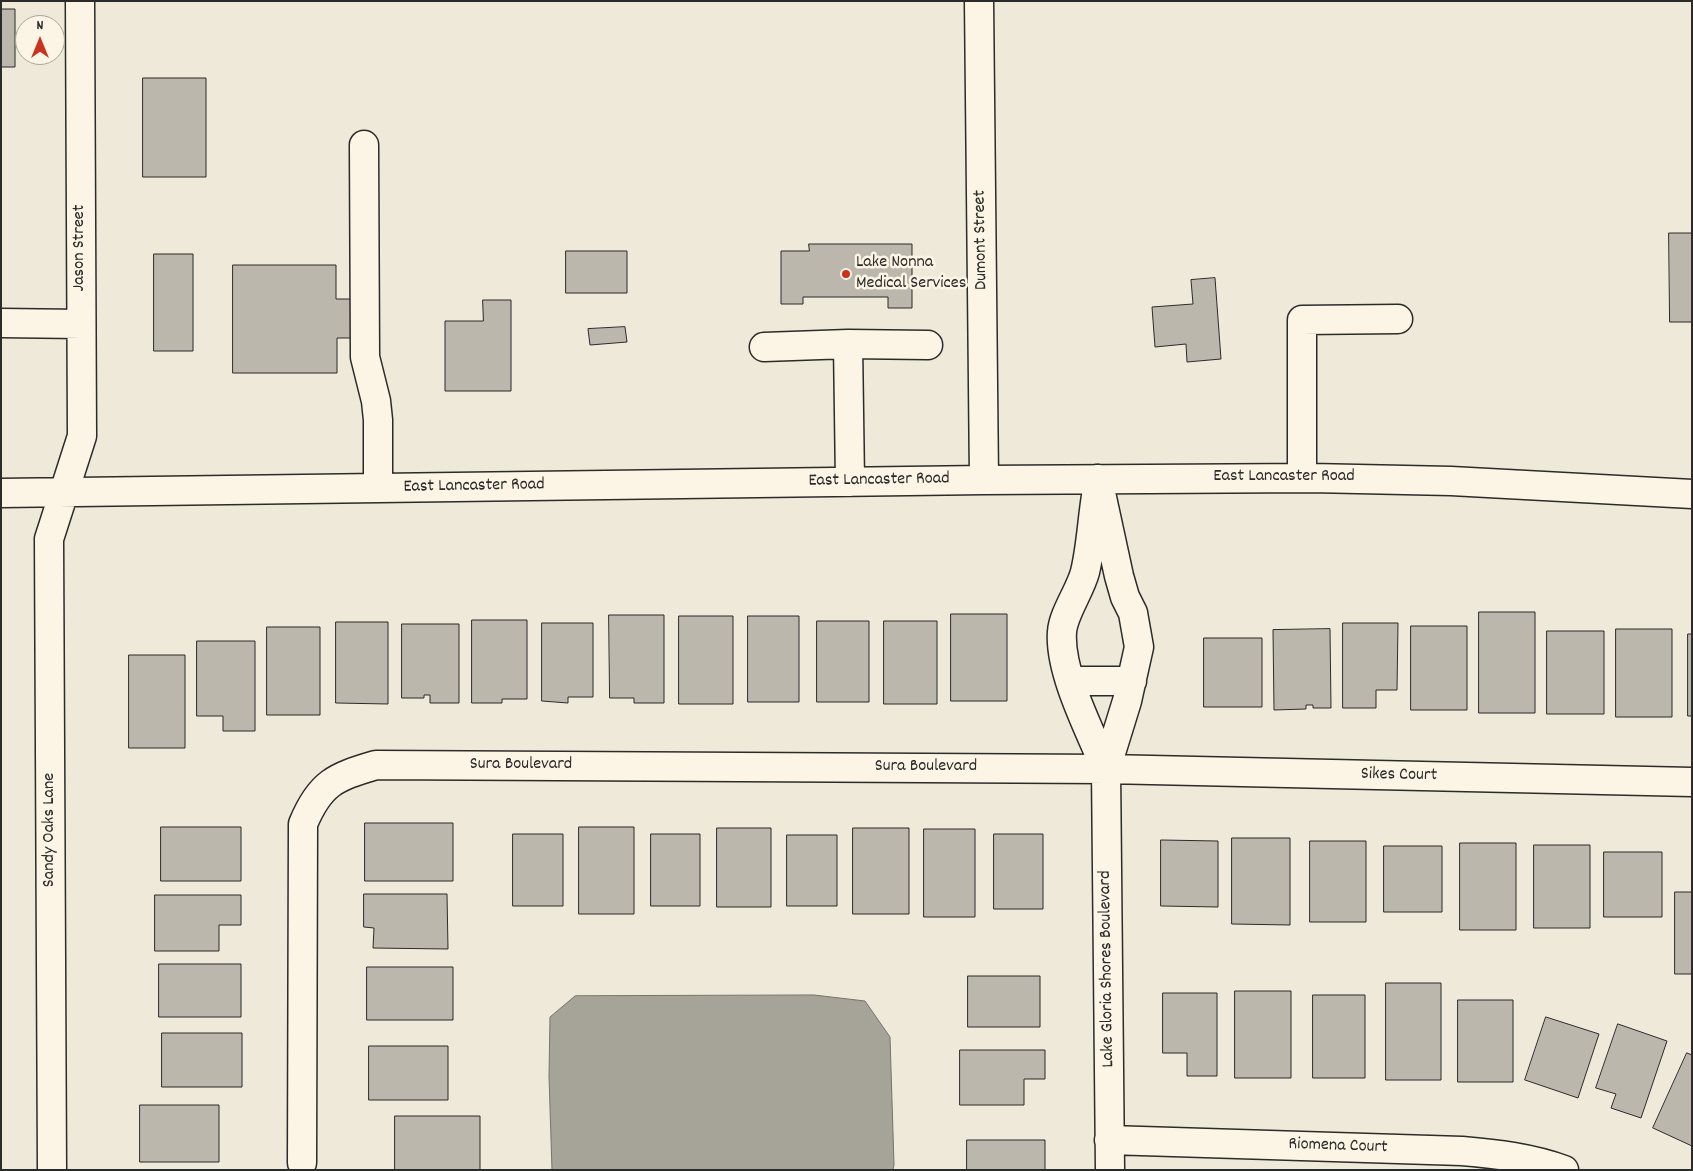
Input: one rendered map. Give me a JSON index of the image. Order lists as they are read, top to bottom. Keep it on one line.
{"streets":{"street":["Dumont Street","Jason Street","East Lancaster Road","Sura Boulevard","Sikes Court","Sandy Oaks Lane","Lake Gloria Shores Boulevard","Riomena Court"]},"crossings":[["Dumont Street","East Lancaster Road"],["Jason Street","East Lancaster Road"],["Jason Street","Sandy Oaks Lane"],["East Lancaster Road","Sandy Oaks Lane"],["East Lancaster Road","Lake Gloria Shores Boulevard"],["Sura Boulevard","Sikes Court"],["Sura Boulevard","Lake Gloria Shores Boulevard"],["Sikes Court","Lake Gloria Shores Boulevard"],["Lake Gloria Shores Boulevard","Riomena Court"]],"places":["Lake Nonna Medical Services"],"north":"top"}
